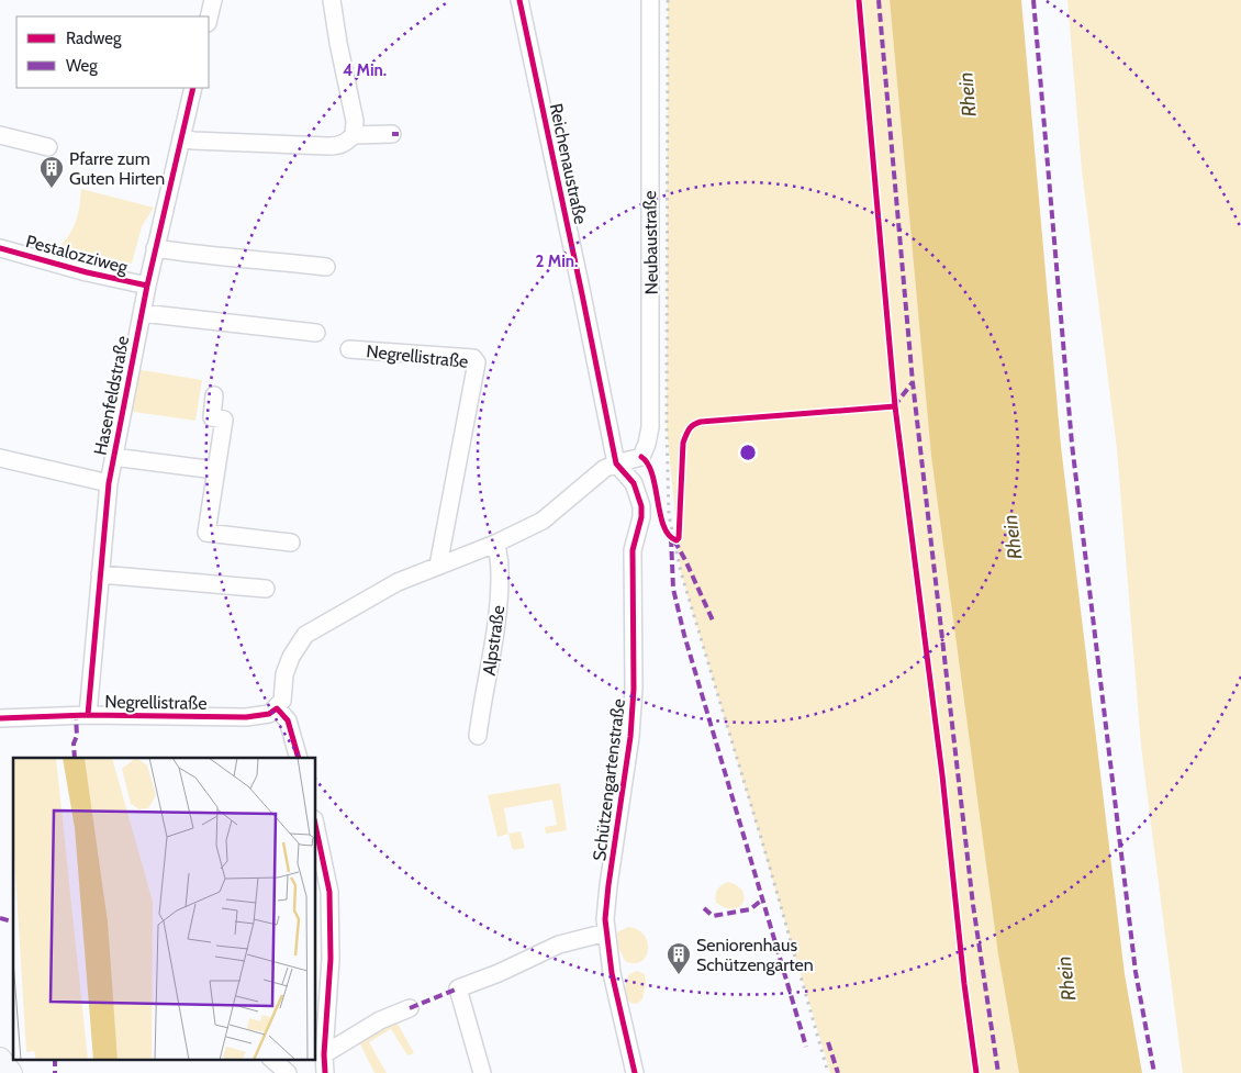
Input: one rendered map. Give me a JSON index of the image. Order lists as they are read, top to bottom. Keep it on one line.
{"streets":{"street":["Reichenaustraße","Neubaustraße","Pestalozziweg","Negrellistraße","Hasenfeldstraße","Alpstraße","Schützengartenstraße"]},"crossings":[["Reichenaustraße","Neubaustraße"],["Reichenaustraße","Schützengartenstraße"],["Neubaustraße","Schützengartenstraße"],["Pestalozziweg","Hasenfeldstraße"],["Negrellistraße","Hasenfeldstraße"]],"water":["Rhein"],"places":{"building":["Pfarre zum Guten Hirten","Seniorenhaus Schützengarten"]},"legend":["Radweg","Weg"],"rings":["4 Min.","2 Min."]}
